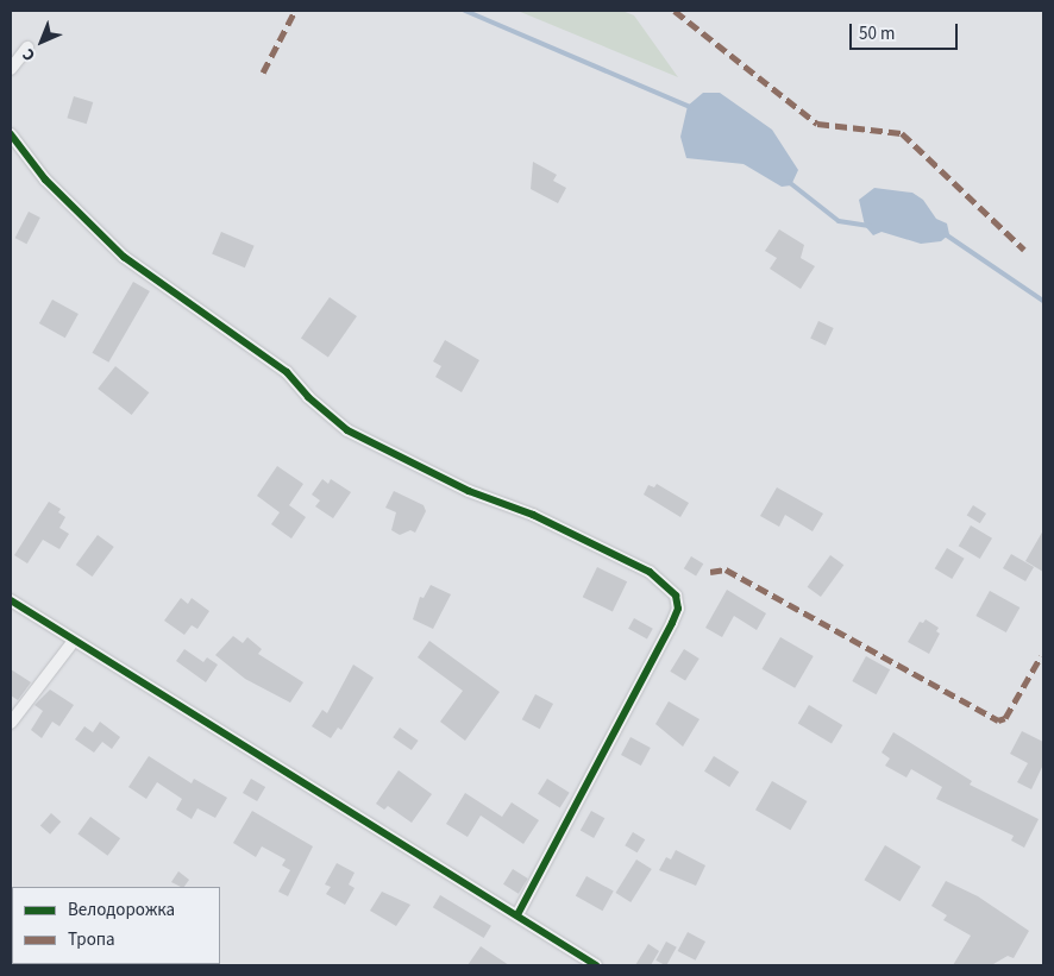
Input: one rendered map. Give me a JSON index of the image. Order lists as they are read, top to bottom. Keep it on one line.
{"legend":["Велодорожка","Тропа"],"scale_bar":"50 m","north":"bottom left"}
